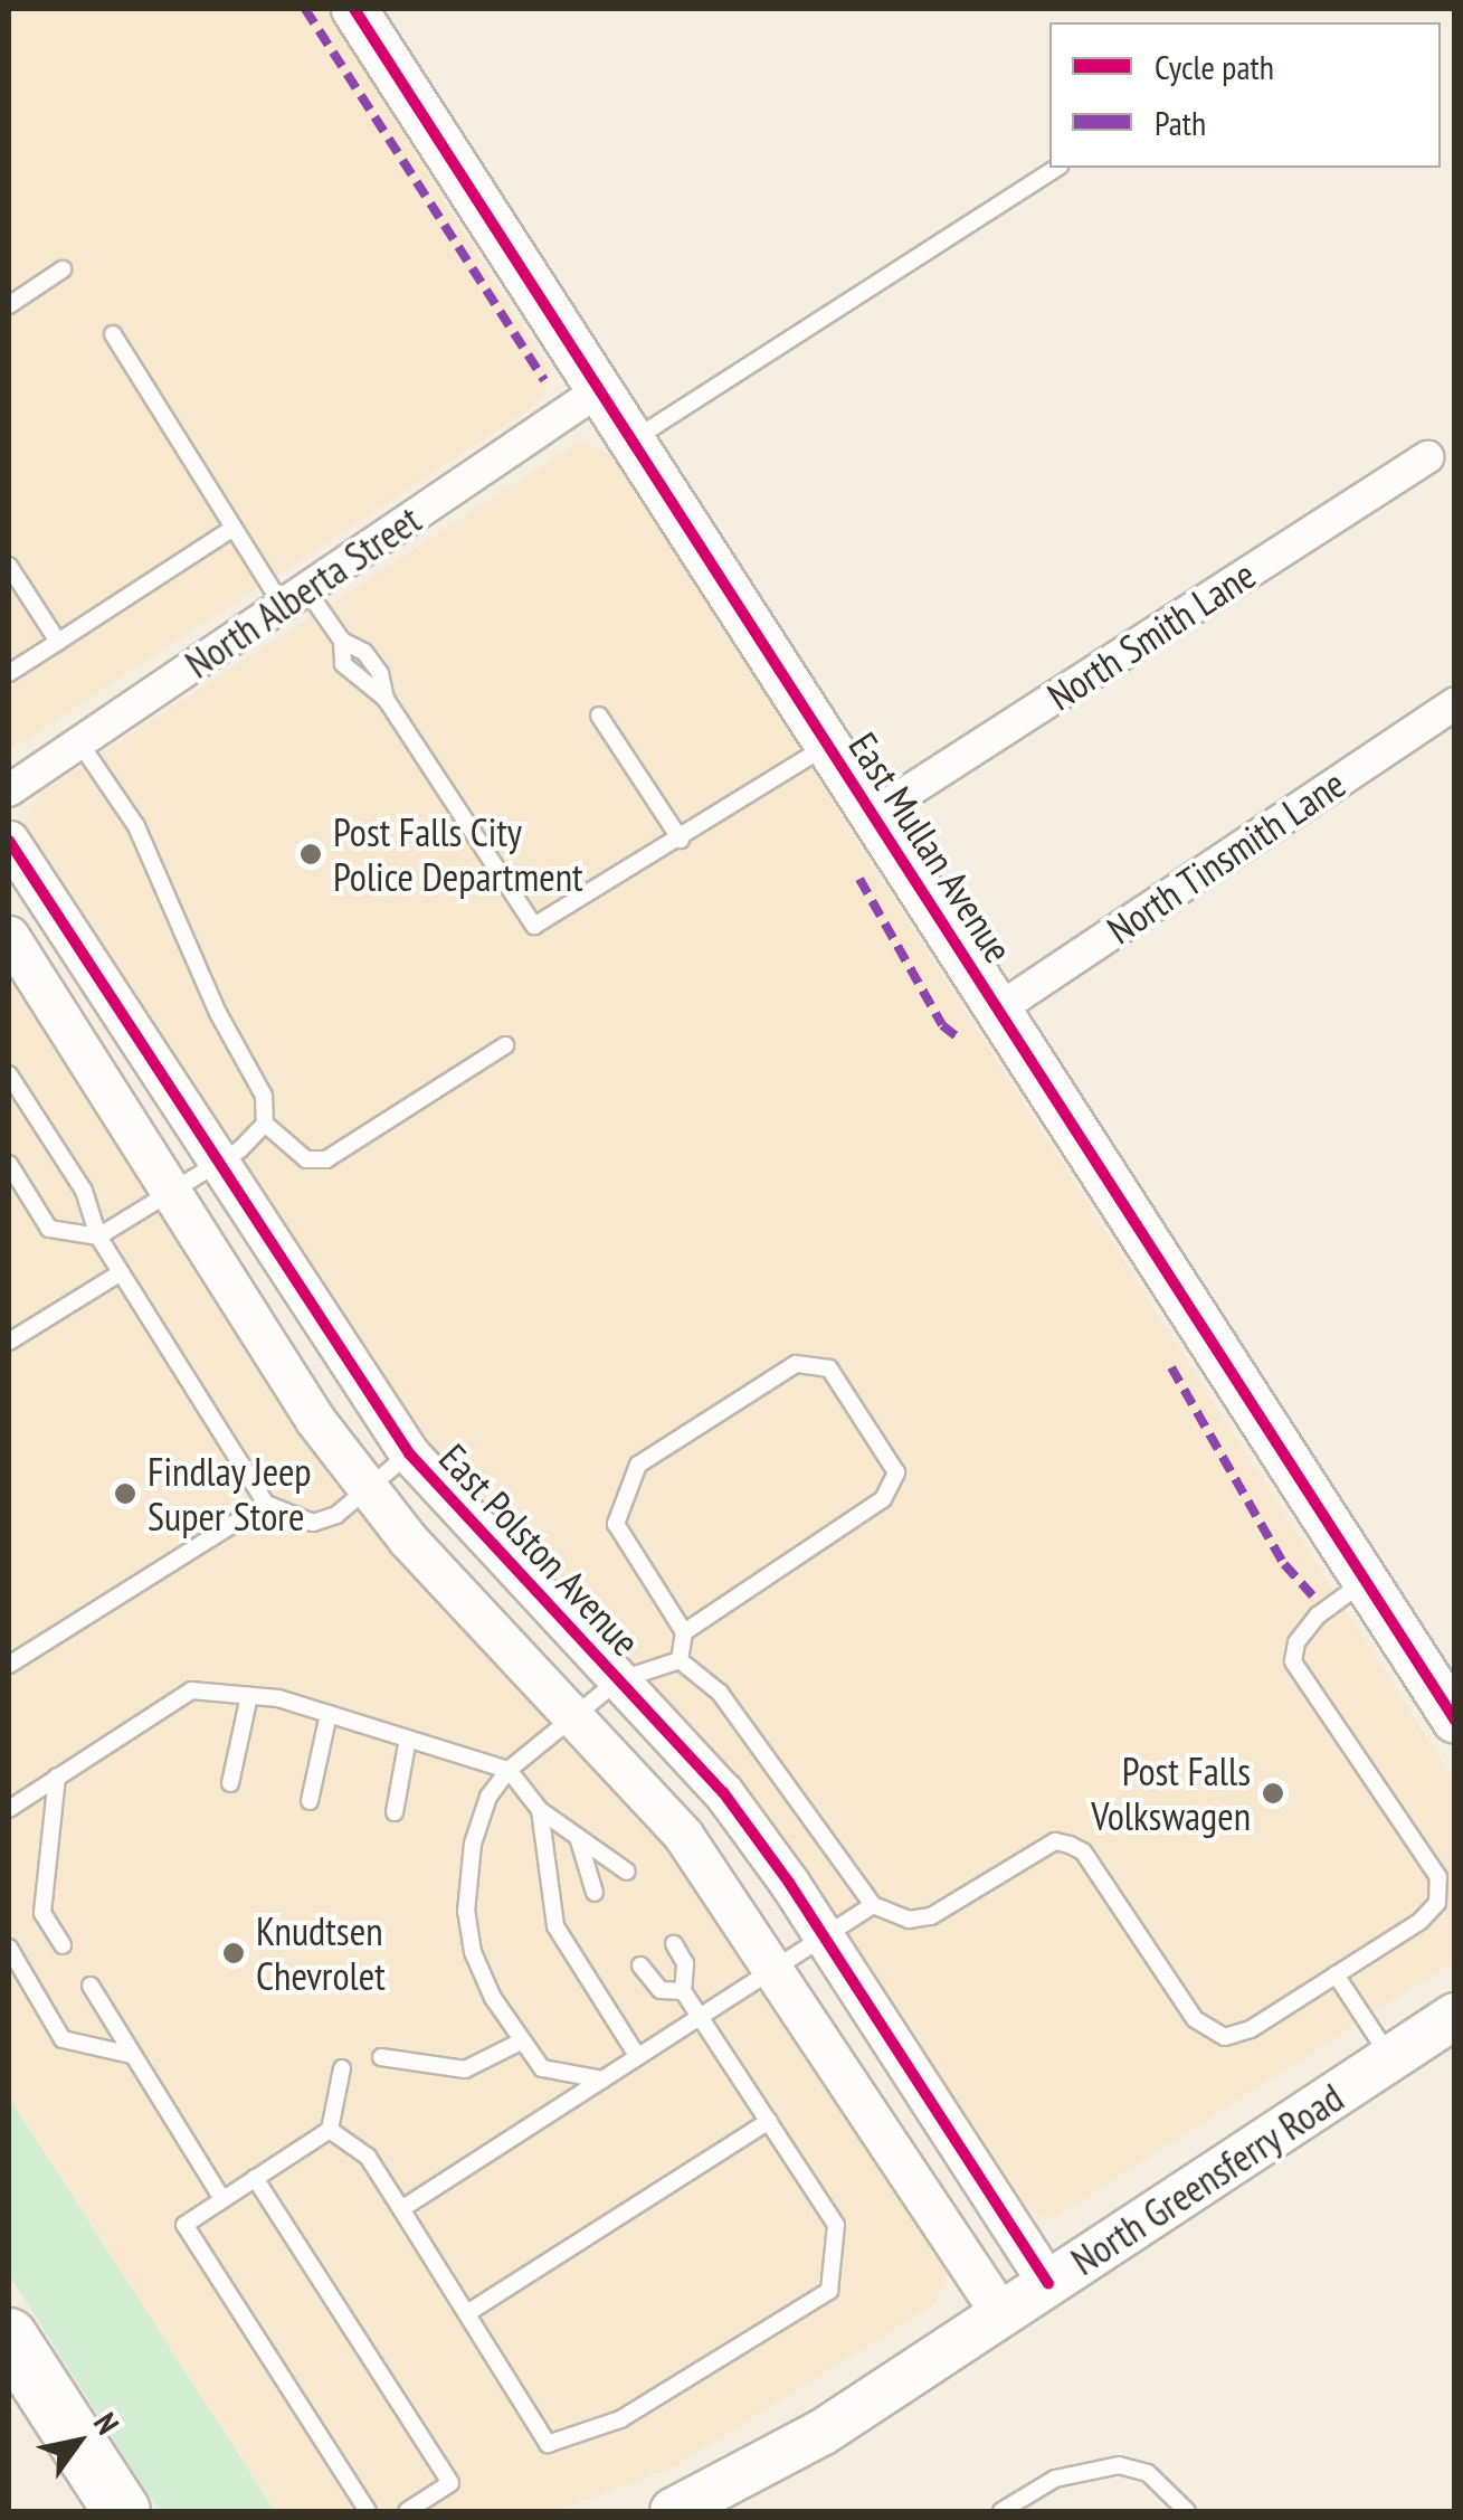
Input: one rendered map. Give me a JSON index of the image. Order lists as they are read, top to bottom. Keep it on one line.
{"streets":{"main road":["East Mullan Avenue","North Greensferry Road"],"street":["North Alberta Street","North Smith Lane","North Tinsmith Lane","East Polston Avenue"]},"crossings":[["North Alberta Street","East Mullan Avenue"],["North Smith Lane","East Mullan Avenue"],["East Mullan Avenue","North Tinsmith Lane"],["East Polston Avenue","North Greensferry Road"]],"places":["Post Falls City Police Department","Findlay Jeep Super Store","Post Falls Volkswagen","Knudtsen Chevrolet"],"legend":["Cycle path","Path"],"north":"top right"}
